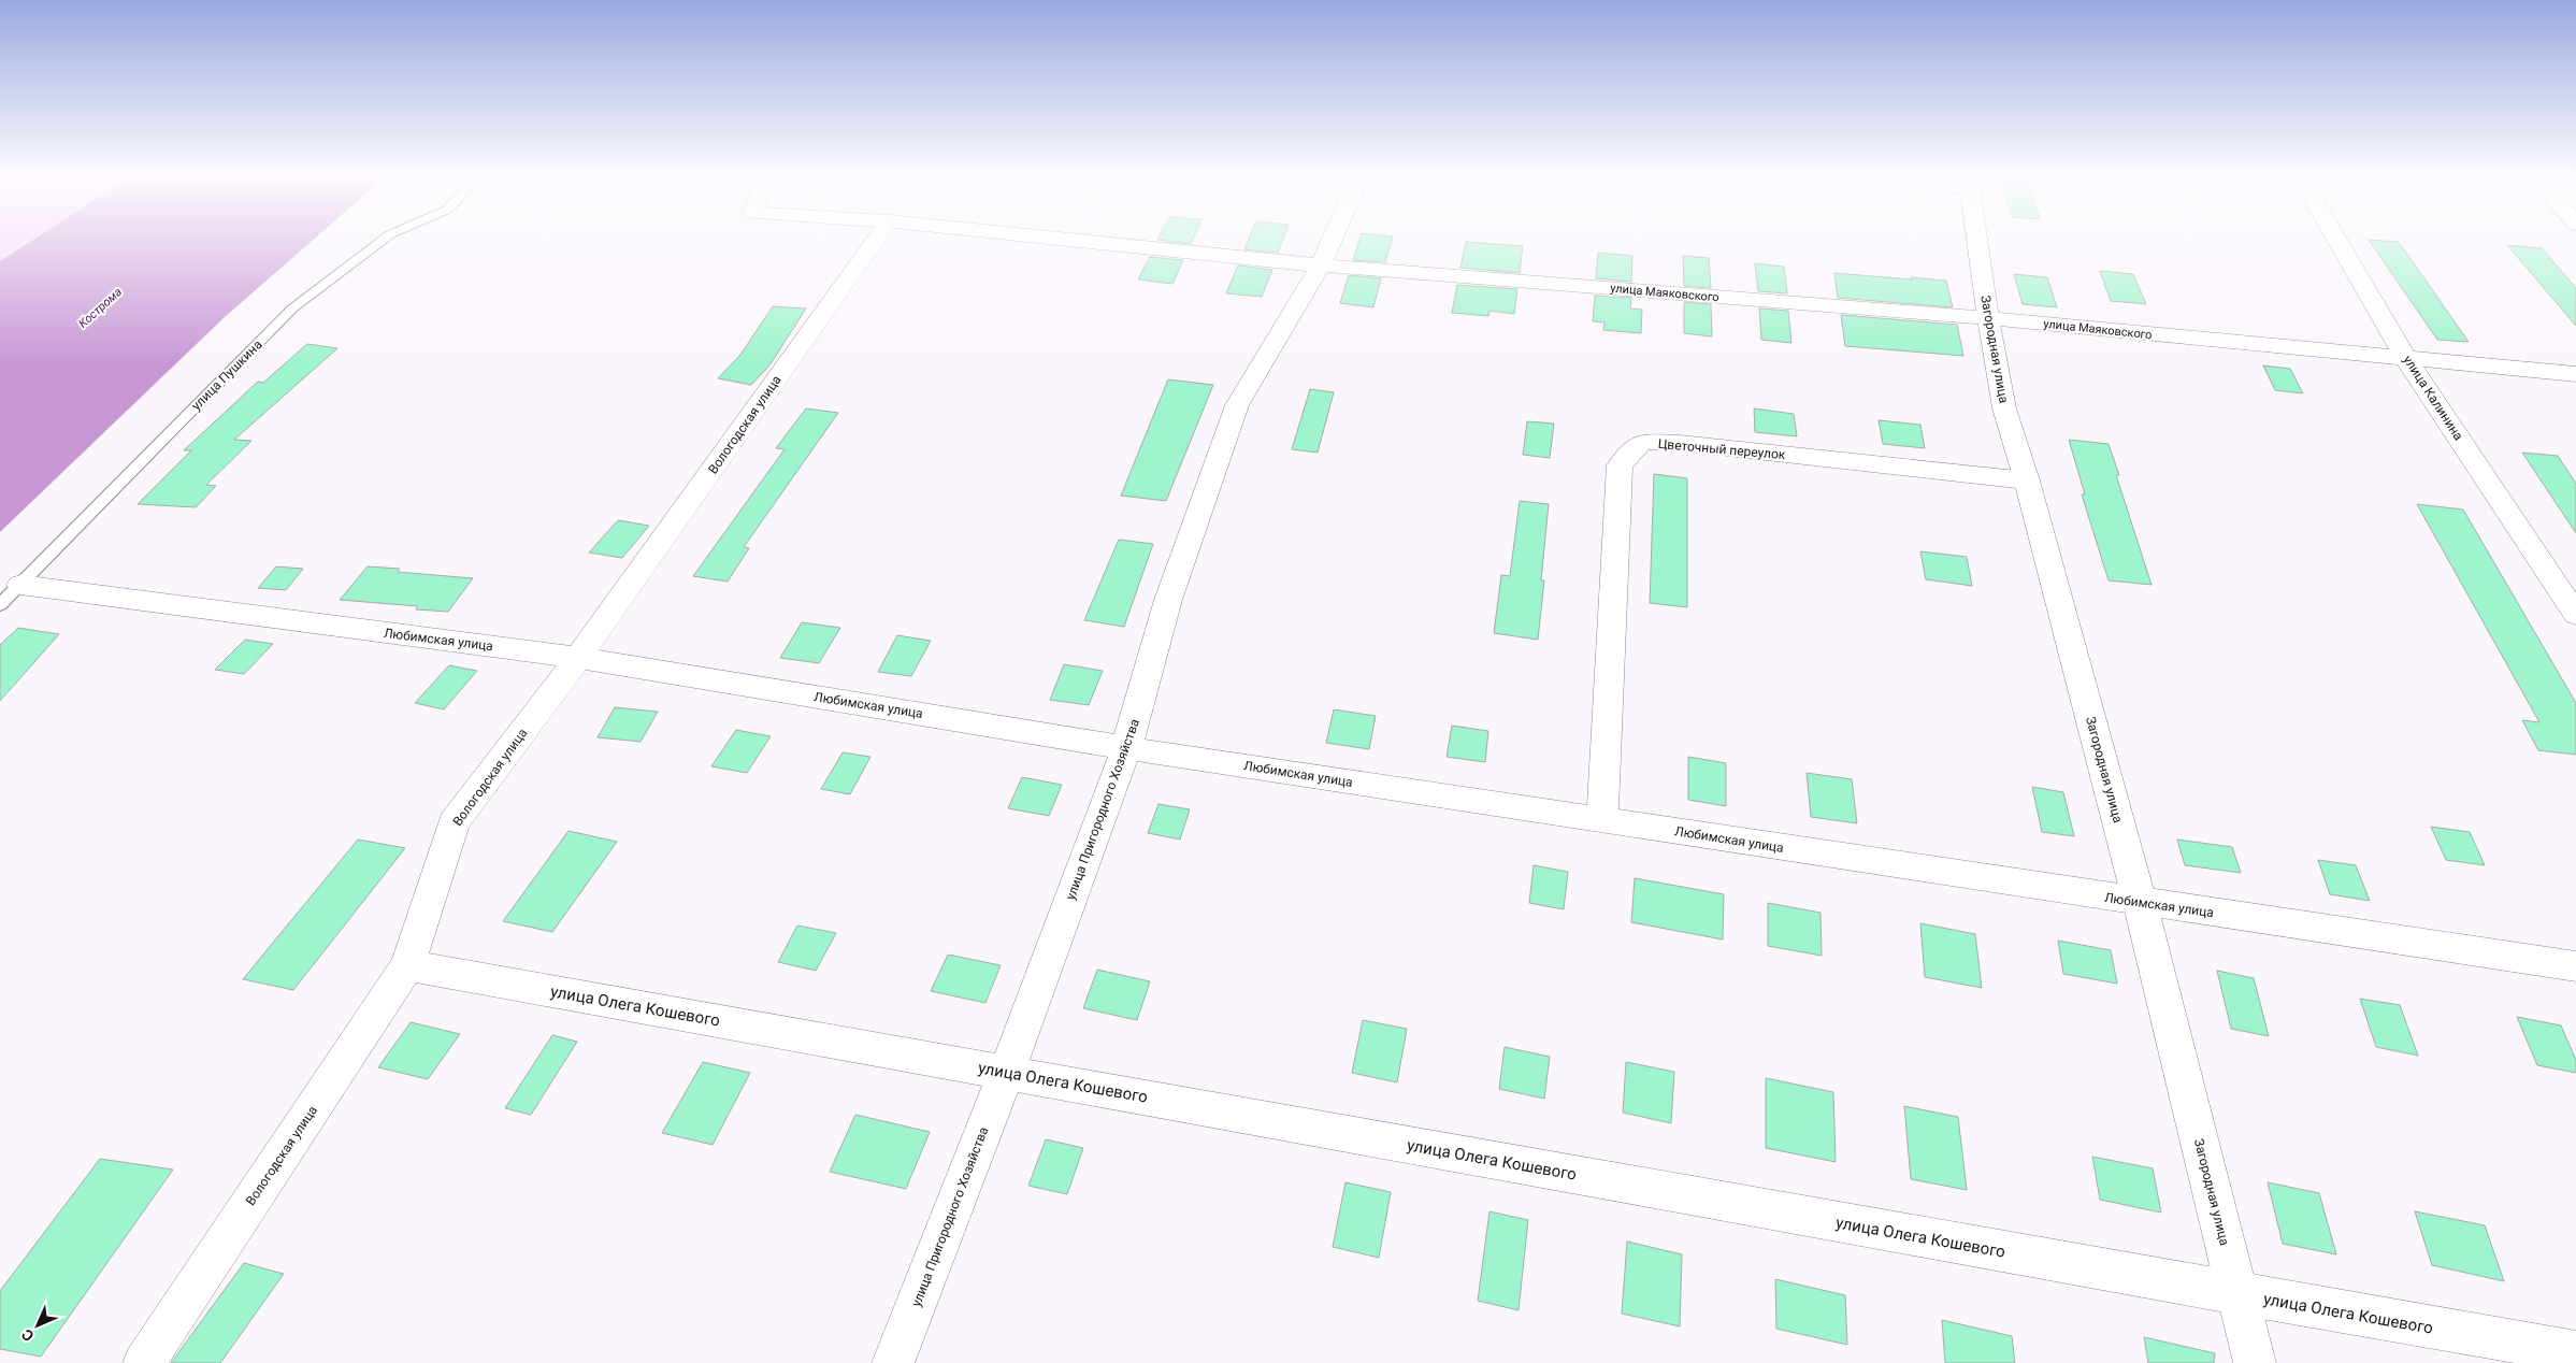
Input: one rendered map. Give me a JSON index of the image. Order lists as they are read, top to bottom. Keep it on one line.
{"streets":{"street":["улица Маяковского","Загородная улица","улица Калинина","Вологодская улица","Цветочный переулок","Любимская улица","улица Пригородного Хозяйства","улица Олега Кошевого"],"lane":["улица Пушкина"]},"crossings":[["улица Маяковского","Загородная улица"],["улица Маяковского","улица Калинина"],["улица Маяковского","улица Пригородного Хозяйства"],["Загородная улица","Цветочный переулок"],["Загородная улица","Любимская улица"],["Загородная улица","улица Олега Кошевого"],["улица Пушкина","Любимская улица"],["Вологодская улица","Любимская улица"],["Вологодская улица","улица Олега Кошевого"],["Цветочный переулок","Любимская улица"],["Любимская улица","улица Пригородного Хозяйства"],["улица Пригородного Хозяйства","улица Олега Кошевого"]],"water":["Кострома"],"north":"bottom left"}
